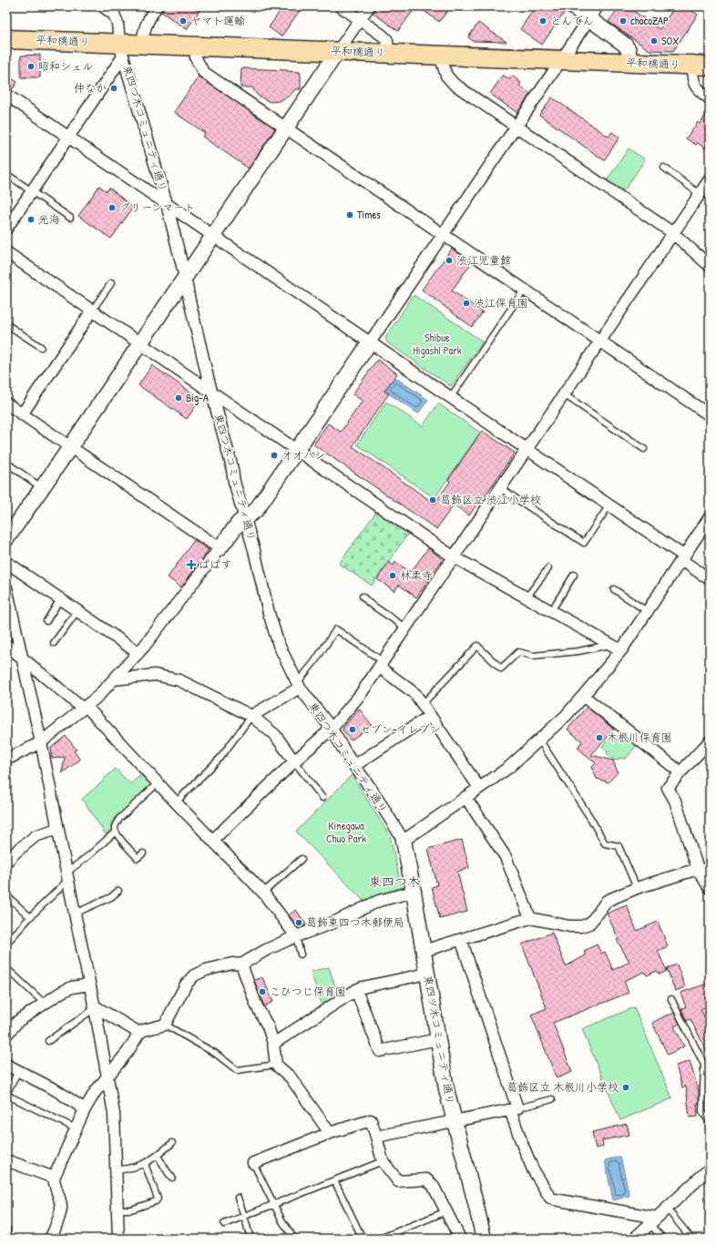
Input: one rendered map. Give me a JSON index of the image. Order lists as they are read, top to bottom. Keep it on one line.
{"streets":{"main road":["平和橋通り"],"street":["東四つ木コミュニティ通り","東四ツ木コミュニティ通り"]},"crossings":[["平和橋通り","東四つ木コミュニティ通り"],["東四つ木コミュニティ通り","東四ツ木コミュニティ通り"]],"districts":["東四つ木"],"parks":["Shibue Higashi Park","Kinegawa Chuo Park"],"places":{"other":["ヤマト運輸","とんでん","chocoZAP","SOX","昭和シェル","仲なか","グリーンマート","Times","光海","渋江児童館","渋江保育園","Big-A","オオハシ","葛飾区立 渋江小学校","林柔寺","セブン-イレブン","木根川保育園","葛飾東四つ木郵便局","こひつじ保育園","葛飾区立 木根川小学校"],"health":["ぱぱす"]}}
